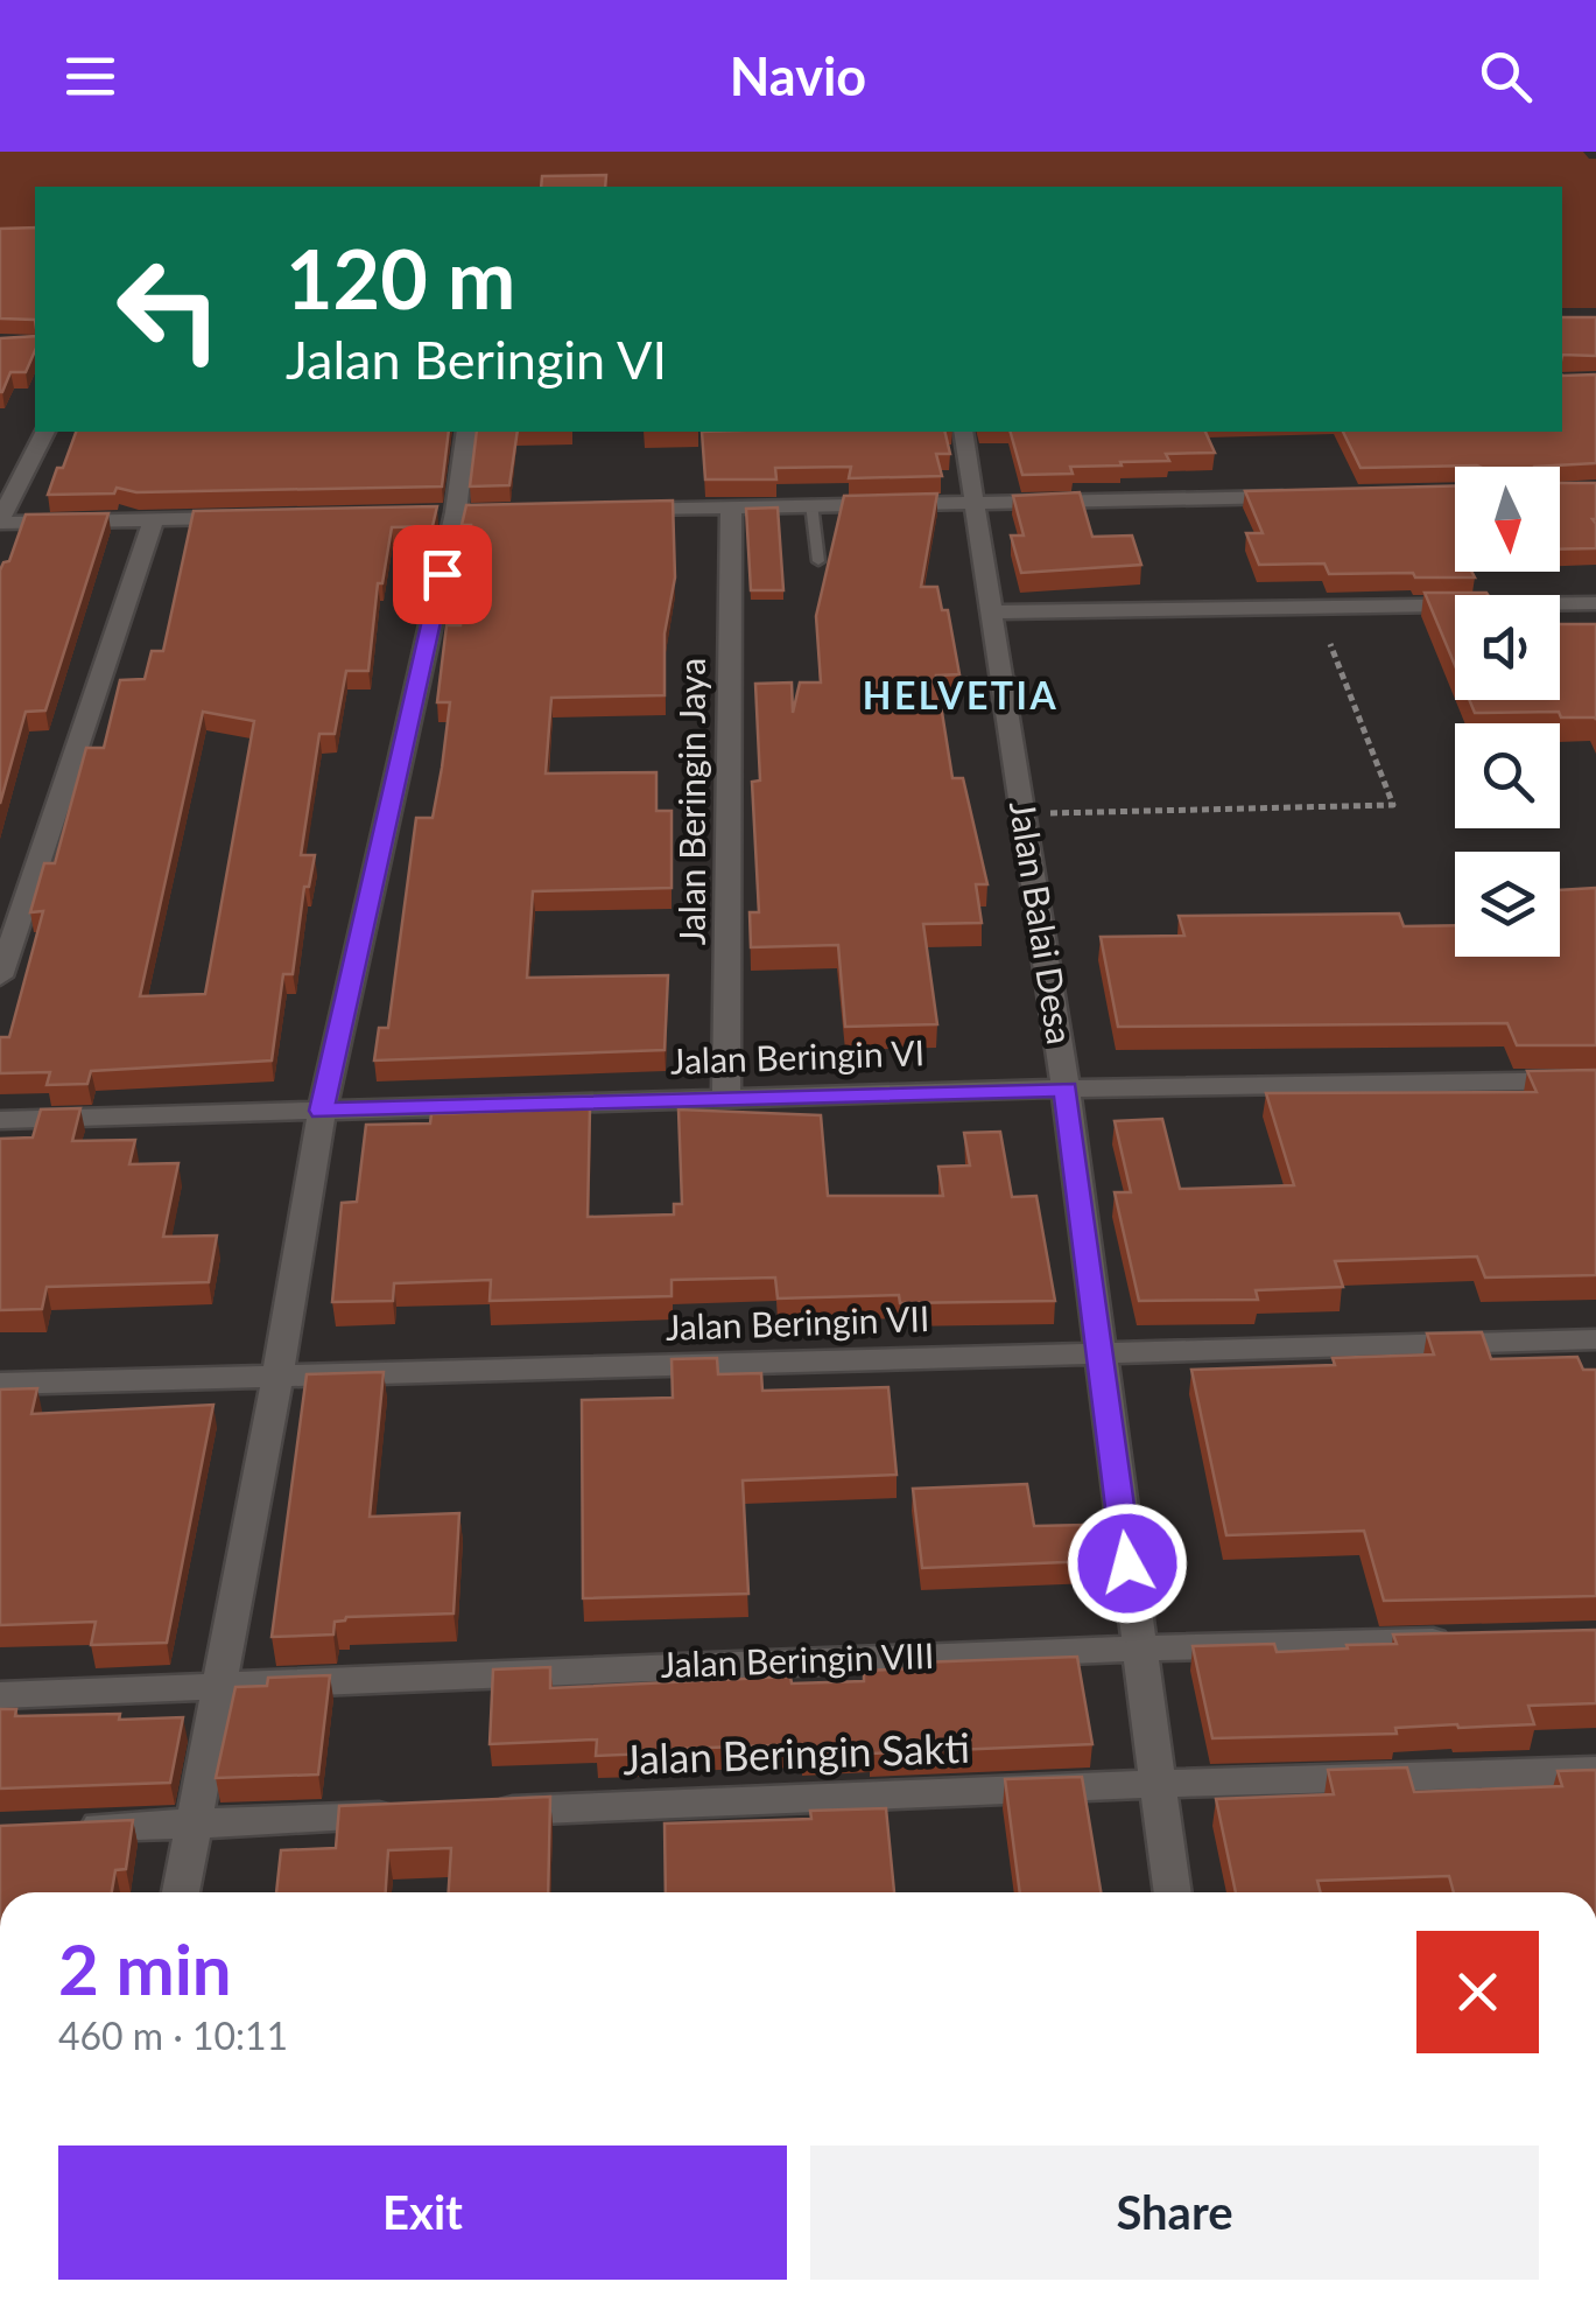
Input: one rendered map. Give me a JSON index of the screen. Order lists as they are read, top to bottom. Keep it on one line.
{"streets":{"street":["Jalan Beringin Jaya","Jalan Balai Desa","Jalan Beringin VI","Jalan Beringin VII","Jalan Beringin VIII","Jalan Beringin Sakti"]},"crossings":[["Jalan Beringin Jaya","Jalan Beringin VI"],["Jalan Balai Desa","Jalan Beringin VI"],["Jalan Balai Desa","Jalan Beringin VII"],["Jalan Balai Desa","Jalan Beringin VIII"],["Jalan Balai Desa","Jalan Beringin Sakti"]],"districts":["HELVETIA"],"north":"bottom","page":{"header":"Navio","turn":["120 m","Jalan Beringin VI"],"heading":["2 min","460 m · 10:11"],"buttons":["Exit","Share"]}}
